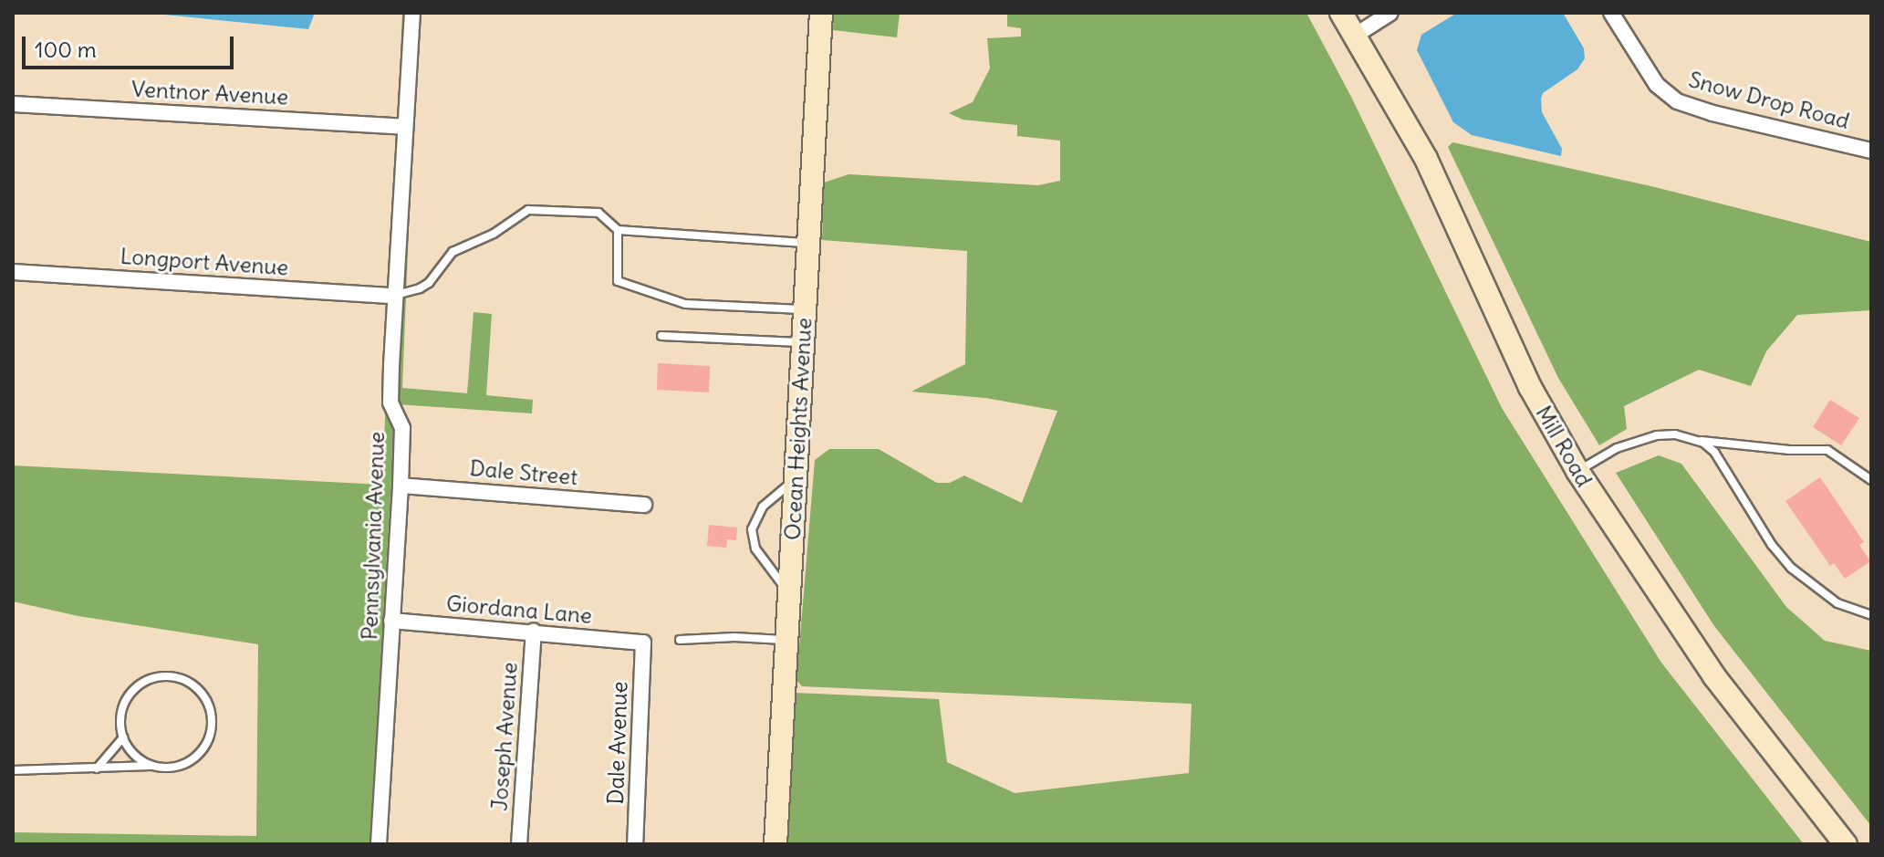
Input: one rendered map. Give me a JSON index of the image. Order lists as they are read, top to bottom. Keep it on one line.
{"streets":{"street":["Ventnor Avenue","Snow Drop Road","Longport Avenue","Ocean Heights Avenue","Mill Road","Dale Street","Pennsylvania Avenue","Giordana Lane","Joseph Avenue","Dale Avenue"]},"crossings":[["Ventnor Avenue","Pennsylvania Avenue"],["Longport Avenue","Pennsylvania Avenue"],["Dale Street","Pennsylvania Avenue"],["Pennsylvania Avenue","Giordana Lane"],["Giordana Lane","Joseph Avenue"],["Giordana Lane","Dale Avenue"]],"scale_bar":"100 m"}
